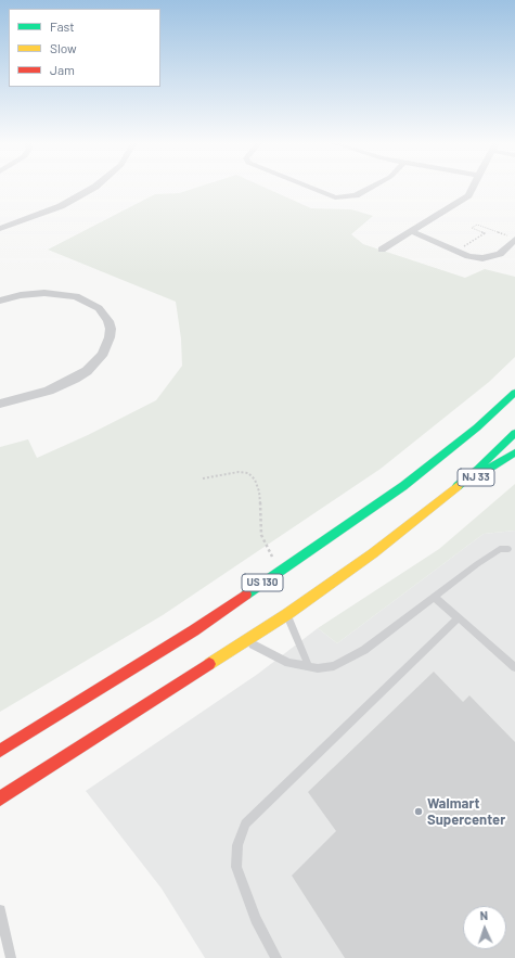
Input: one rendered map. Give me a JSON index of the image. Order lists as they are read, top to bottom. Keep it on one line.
{"streets":{"main road":["NJ 33","US 130"]},"places":["Walmart Supercenter"],"legend":["Fast","Slow","Jam"],"north":"top"}
